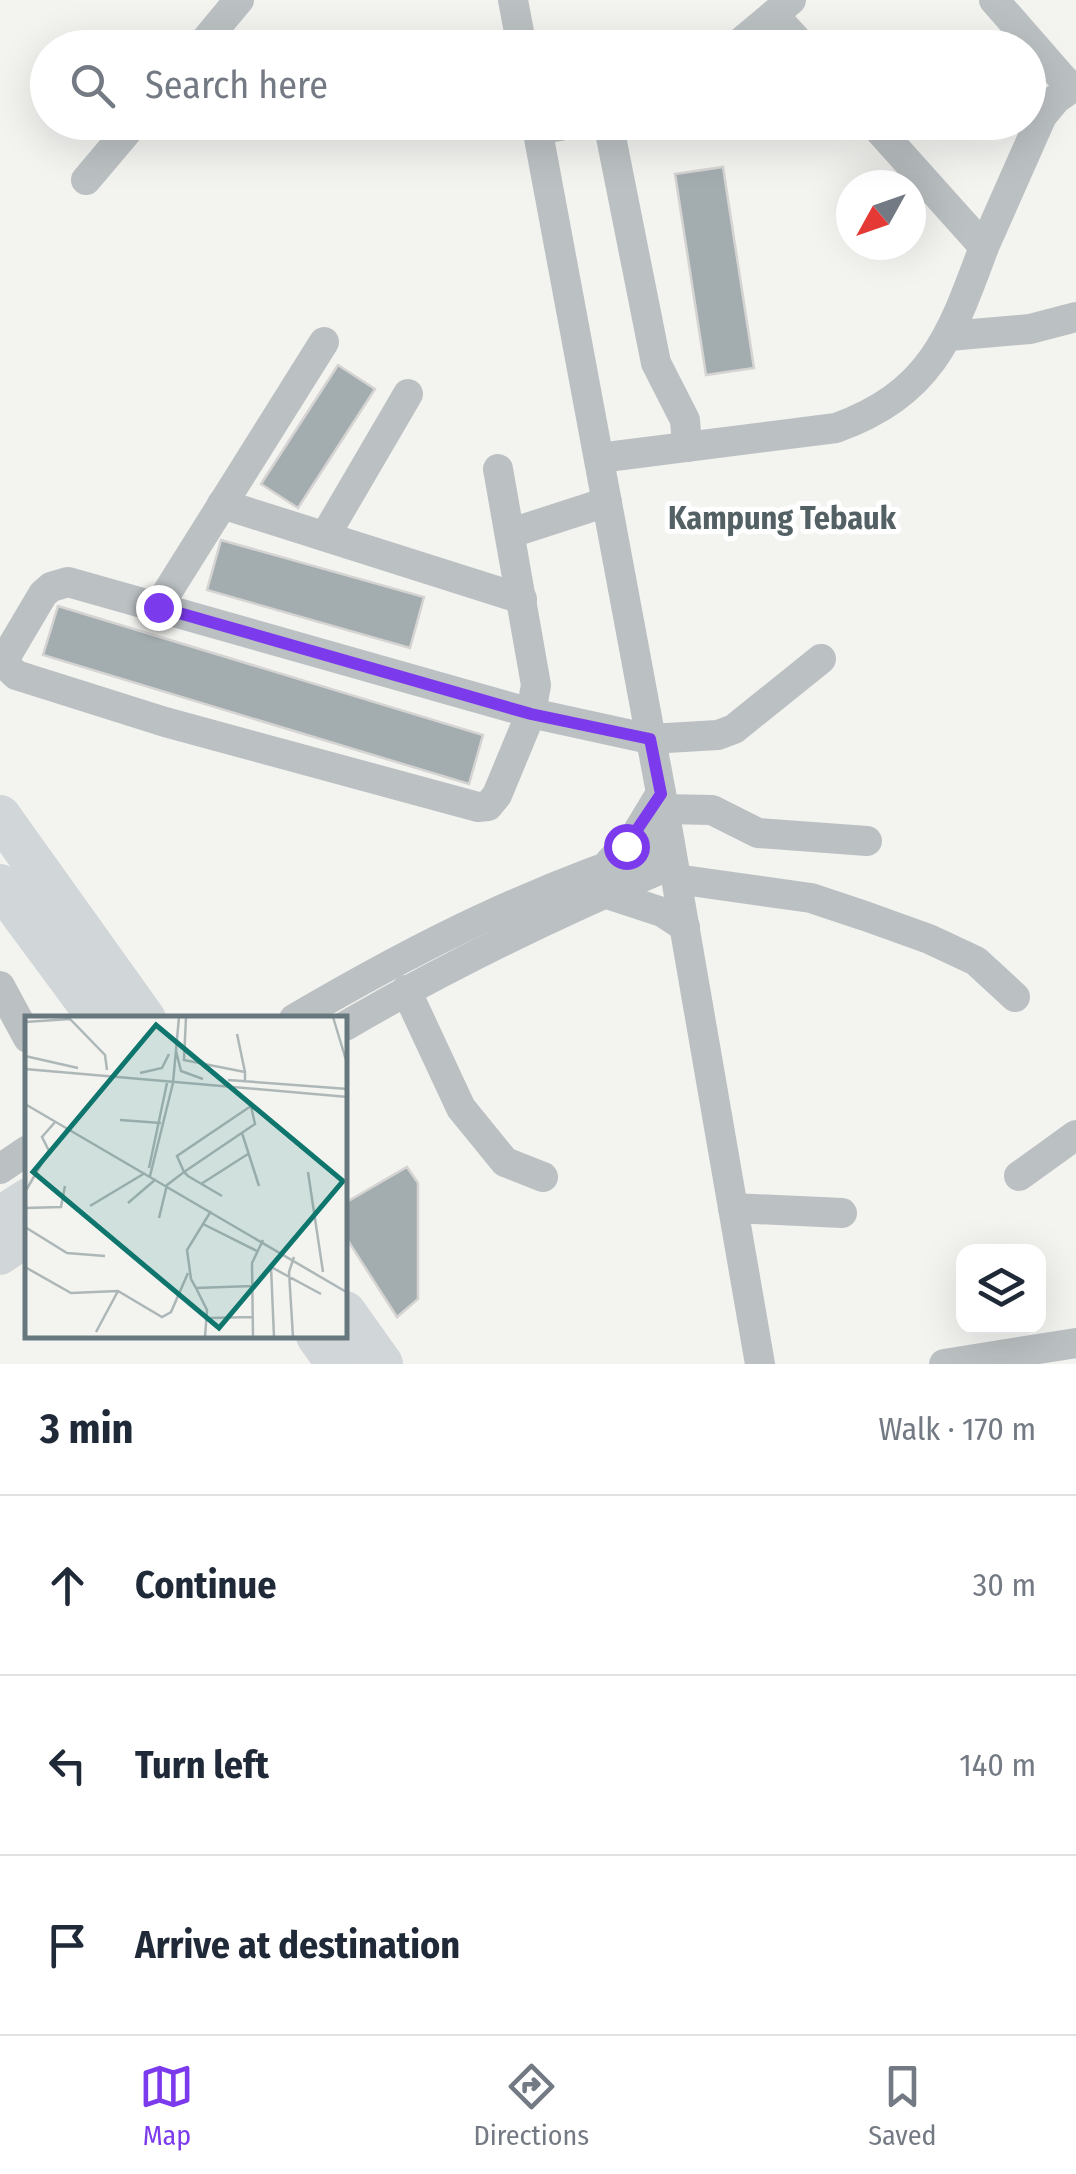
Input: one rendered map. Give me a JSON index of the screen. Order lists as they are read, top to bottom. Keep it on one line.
{"districts":["Kampung Tebauk"],"north":"bottom left","page":{"search":"Search here","heading":["3 min","Walk · 170 m"],"list":[["Continue","30 m"],["Turn left","140 m"],"Arrive at destination"],"nav":["Map","Directions","Saved"]}}
